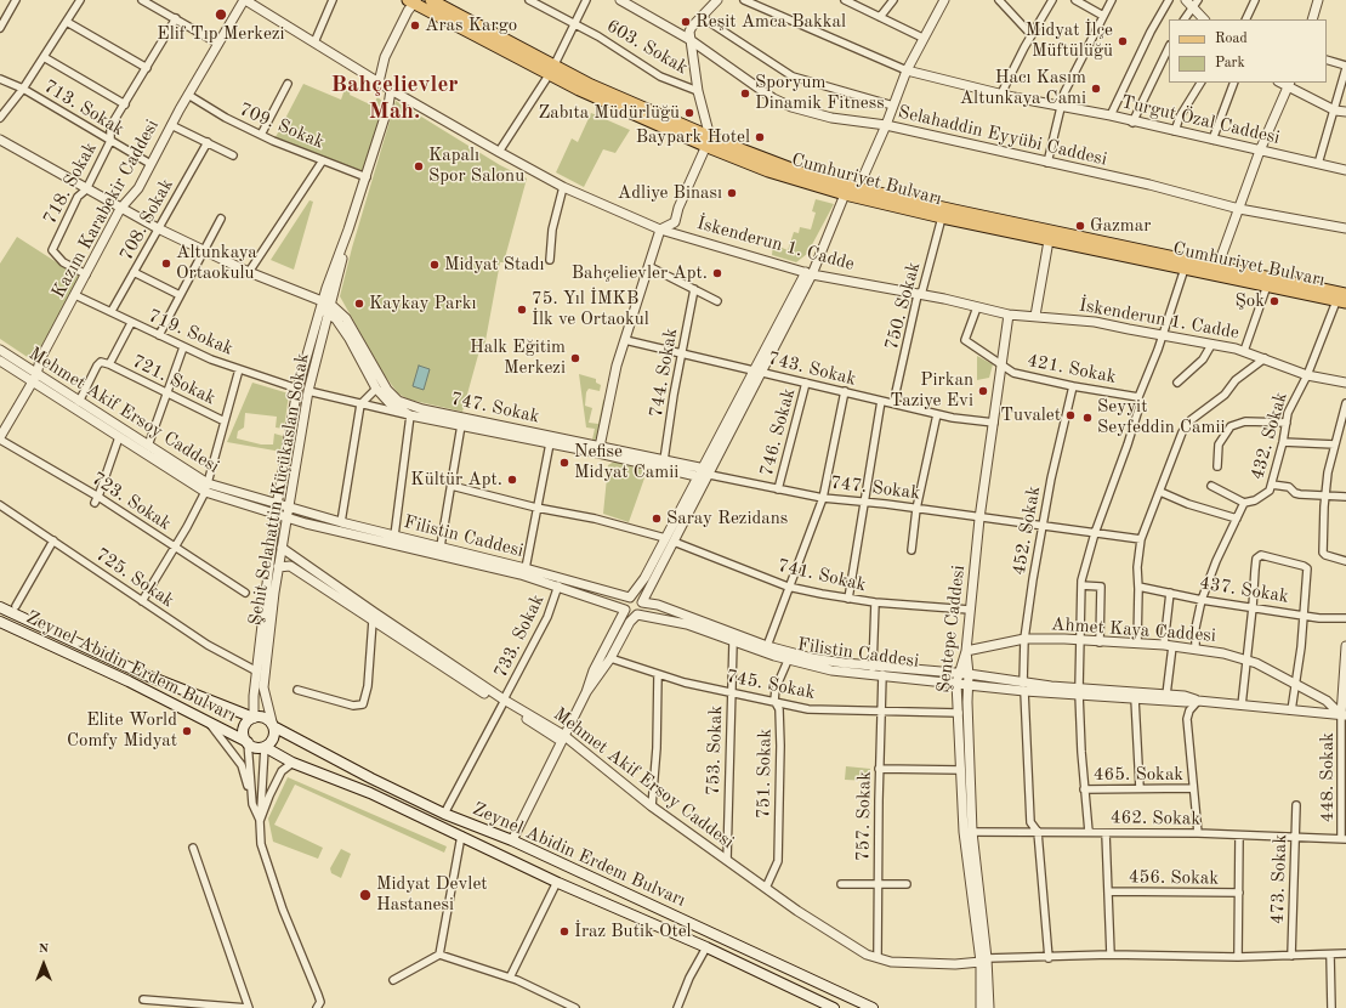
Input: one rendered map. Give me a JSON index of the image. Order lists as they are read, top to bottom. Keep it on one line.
{"streets":{"main road":["Cumhuriyet Bulvarı","Zeynel Abidin Erdem Bulvarı"],"street":["603. Sokak","713. Sokak","Turgut Özal Caddesi","709. Sokak","Selahaddin Eyyübi Caddesi","718. Sokak","Kazım Karabekir Caddesi","708. Sokak","İskenderun 1. Cadde","750. Sokak","719. Sokak","743. Sokak","421. Sokak","744. Sokak","721. Sokak","747. Sokak","Mehmet Akif Ersoy Caddesi","746. Sokak","432. Sokak","Şehit Selahattin Küçükaslan Sokak","723. Sokak","452. Sokak","Filistin Caddesi","741. Sokak","725. Sokak","437. Sokak","Şentepe Caddesi","Ahmet Kaya Caddesi","733. Sokak","745. Sokak","753. Sokak","751. Sokak","465. Sokak","448. Sokak","757. Sokak","462. Sokak","456. Sokak","473. Sokak"]},"crossings":[["713. Sokak","718. Sokak"],["713. Sokak","Kazım Karabekir Caddesi"],["709. Sokak","Kazım Karabekir Caddesi"],["709. Sokak","Şehit Selahattin Küçükaslan Sokak"],["Cumhuriyet Bulvarı","750. Sokak"],["Cumhuriyet Bulvarı","432. Sokak"],["718. Sokak","Kazım Karabekir Caddesi"],["Kazım Karabekir Caddesi","İskenderun 1. Cadde"],["Kazım Karabekir Caddesi","719. Sokak"],["Kazım Karabekir Caddesi","Mehmet Akif Ersoy Caddesi"],["Kazım Karabekir Caddesi","723. Sokak"],["708. Sokak","719. Sokak"],["İskenderun 1. Cadde","750. Sokak"],["İskenderun 1. Cadde","421. Sokak"],["İskenderun 1. Cadde","432. Sokak"],["İskenderun 1. Cadde","Şehit Selahattin Küçükaslan Sokak"],["İskenderun 1. Cadde","Şentepe Caddesi"],["750. Sokak","743. Sokak"],["719. Sokak","Şehit Selahattin Küçükaslan Sokak"],["743. Sokak","744. Sokak"],["743. Sokak","746. Sokak"],["743. Sokak","Şentepe Caddesi"],["421. Sokak","452. Sokak"],["421. Sokak","Şentepe Caddesi"],["744. Sokak","747. Sokak"],["747. Sokak","746. Sokak"],["747. Sokak","Şehit Selahattin Küçükaslan Sokak"],["747. Sokak","452. Sokak"],["747. Sokak","Şentepe Caddesi"],["Mehmet Akif Ersoy Caddesi","Şehit Selahattin Küçükaslan Sokak"],["Mehmet Akif Ersoy Caddesi","Filistin Caddesi"],["Mehmet Akif Ersoy Caddesi","Şentepe Caddesi"],["Mehmet Akif Ersoy Caddesi","733. Sokak"],["Mehmet Akif Ersoy Caddesi","753. Sokak"],["Mehmet Akif Ersoy Caddesi","751. Sokak"],["Mehmet Akif Ersoy Caddesi","757. Sokak"],["432. Sokak","437. Sokak"],["432. Sokak","Ahmet Kaya Caddesi"],["Şehit Selahattin Küçükaslan Sokak","Filistin Caddesi"],["Şehit Selahattin Küçükaslan Sokak","725. Sokak"],["Şehit Selahattin Küçükaslan Sokak","Zeynel Abidin Erdem Bulvarı"],["452. Sokak","Filistin Caddesi"],["452. Sokak","Ahmet Kaya Caddesi"],["452. Sokak","462. Sokak"],["Filistin Caddesi","Şentepe Caddesi"],["Filistin Caddesi","Ahmet Kaya Caddesi"],["Filistin Caddesi","733. Sokak"],["Filistin Caddesi","753. Sokak"],["Filistin Caddesi","751. Sokak"],["Filistin Caddesi","448. Sokak"],["Filistin Caddesi","757. Sokak"],["741. Sokak","Şentepe Caddesi"],["741. Sokak","757. Sokak"],["Şentepe Caddesi","Ahmet Kaya Caddesi"],["Şentepe Caddesi","745. Sokak"],["Şentepe Caddesi","462. Sokak"],["Ahmet Kaya Caddesi","448. Sokak"],["733. Sokak","Zeynel Abidin Erdem Bulvarı"],["745. Sokak","753. Sokak"],["745. Sokak","751. Sokak"],["745. Sokak","757. Sokak"],["448. Sokak","462. Sokak"],["462. Sokak","473. Sokak"]],"districts":["Bahçelievler Mah."],"places":["Elif Tıp Merkezi","Reşit Amca Bakkal","Aras Kargo","Midyat İlçe Müftülüğü","Hacı Kasım Altunkaya Cami","Sporyum Dinamik Fitness","Zabıta Müdürlüğü","Baypark Hotel","Kapalı Spor Salonu","Adliye Binası","Gazmar","Altunkaya Ortaokulu","Midyat Stadı","Bahçelievler Apt.","Şok","Kaykay Parkı","75. Yıl İMKB İlk ve Ortaokul","Halk Eğitim Merkezi","Pirkan Taziye Evi","Tuvalet","Seyyit Seyfeddin Camii","Nefise Midyat Camii","Kültür Apt.","Saray Rezidans","Elite World Comfy Midyat","Midyat Devlet Hastanesi","İraz Butik Otel"],"legend":["Road","Park"],"north":"top"}
